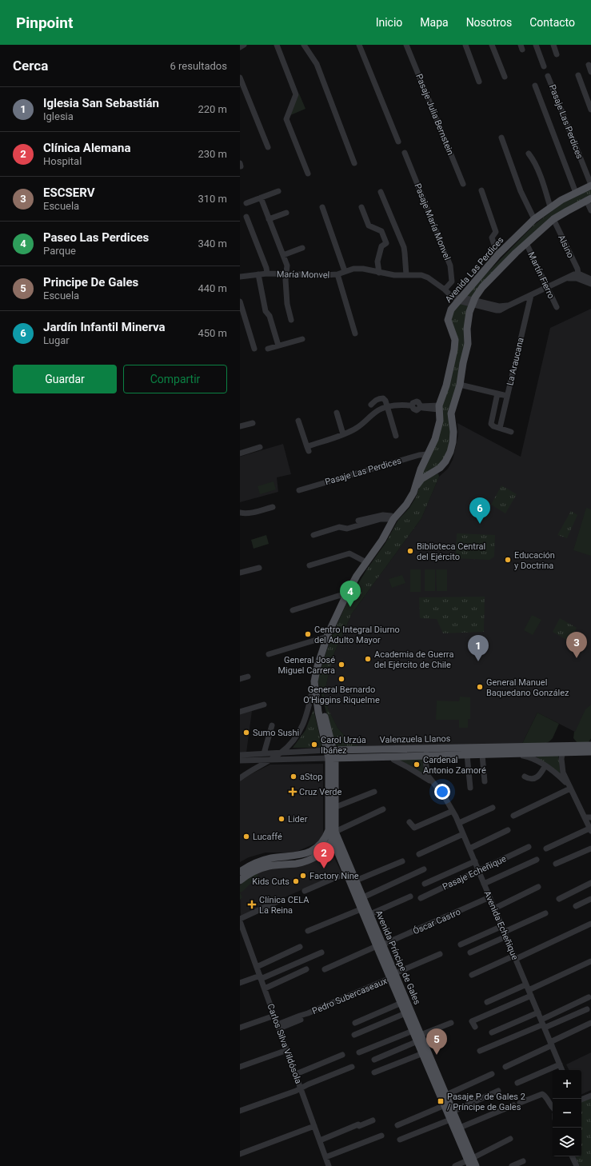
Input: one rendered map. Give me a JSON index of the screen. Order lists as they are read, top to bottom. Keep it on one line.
{"streets":{"main road":["Avenida Las Perdices","Valenzuela Llanos","Avenida Príncipe de Gales"],"street":["Pasaje Julia Bernstein","Pasaje Las Perdices","Pasaje María Monvel","Alsino","María Monvel","Martín Fierro","La Araucana","Pasaje Echeñique","Óscar Castro","Avenida Echeñique","Pedro Subercaseaux","Carlos Silva Vildósola"]},"crossings":[["Pasaje Las Perdices","Avenida Las Perdices"],["Pasaje María Monvel","María Monvel"],["Alsino","María Monvel"],["Avenida Las Perdices","María Monvel"],["Avenida Las Perdices","Valenzuela Llanos"],["Avenida Las Perdices","Avenida Príncipe de Gales"],["María Monvel","Martín Fierro"],["María Monvel","La Araucana"],["Valenzuela Llanos","Avenida Echeñique"],["Valenzuela Llanos","Avenida Príncipe de Gales"],["Pasaje Echeñique","Avenida Echeñique"],["Óscar Castro","Avenida Echeñique"],["Óscar Castro","Avenida Príncipe de Gales"],["Avenida Príncipe de Gales","Pedro Subercaseaux"],["Pedro Subercaseaux","Carlos Silva Vildósola"]],"places":{"other":["Biblioteca Central del Ejército","Educación y Doctrina","Centro Integral Diurno del Adulto Mayor","Academia de Guerra del Ejército de Chile","General José Miguel Carrera","General Bernardo O’Higgins Riquelme","General Manuel Baquedano González","Sumo Sushi","Carol Urzúa Ibáñez","Cardenal Antonio Zamoré","aStop","Lider","Lucaffé","Factory Nine","Kids Cuts"],"health":["Cruz Verde","Clínica CELA La Reina"],"transit":["Pasaje P. de Gales 2 / Príncipe de Gales"]},"page":{"header":"Pinpoint","nav":["Inicio","Mapa","Nosotros","Contacto"],"heading":["Cerca","6 resultados"],"list":[{"mark":"1","name":"Iglesia San Sebastián","note":"Iglesia","value":"220 m"},{"mark":"2","name":"Clínica Alemana","note":"Hospital","value":"230 m"},{"mark":"3","name":"ESCSERV","note":"Escuela","value":"310 m"},{"mark":"4","name":"Paseo Las Perdices","note":"Parque","value":"340 m"},{"mark":"5","name":"Principe De Gales","note":"Escuela","value":"440 m"},{"mark":"6","name":"Jardín Infantil Minerva","note":"Lugar","value":"450 m"}],"buttons":["Guardar","Compartir"],"pins":["6","4","3","1","2","5"],"map_buttons":["+","−"]}}
